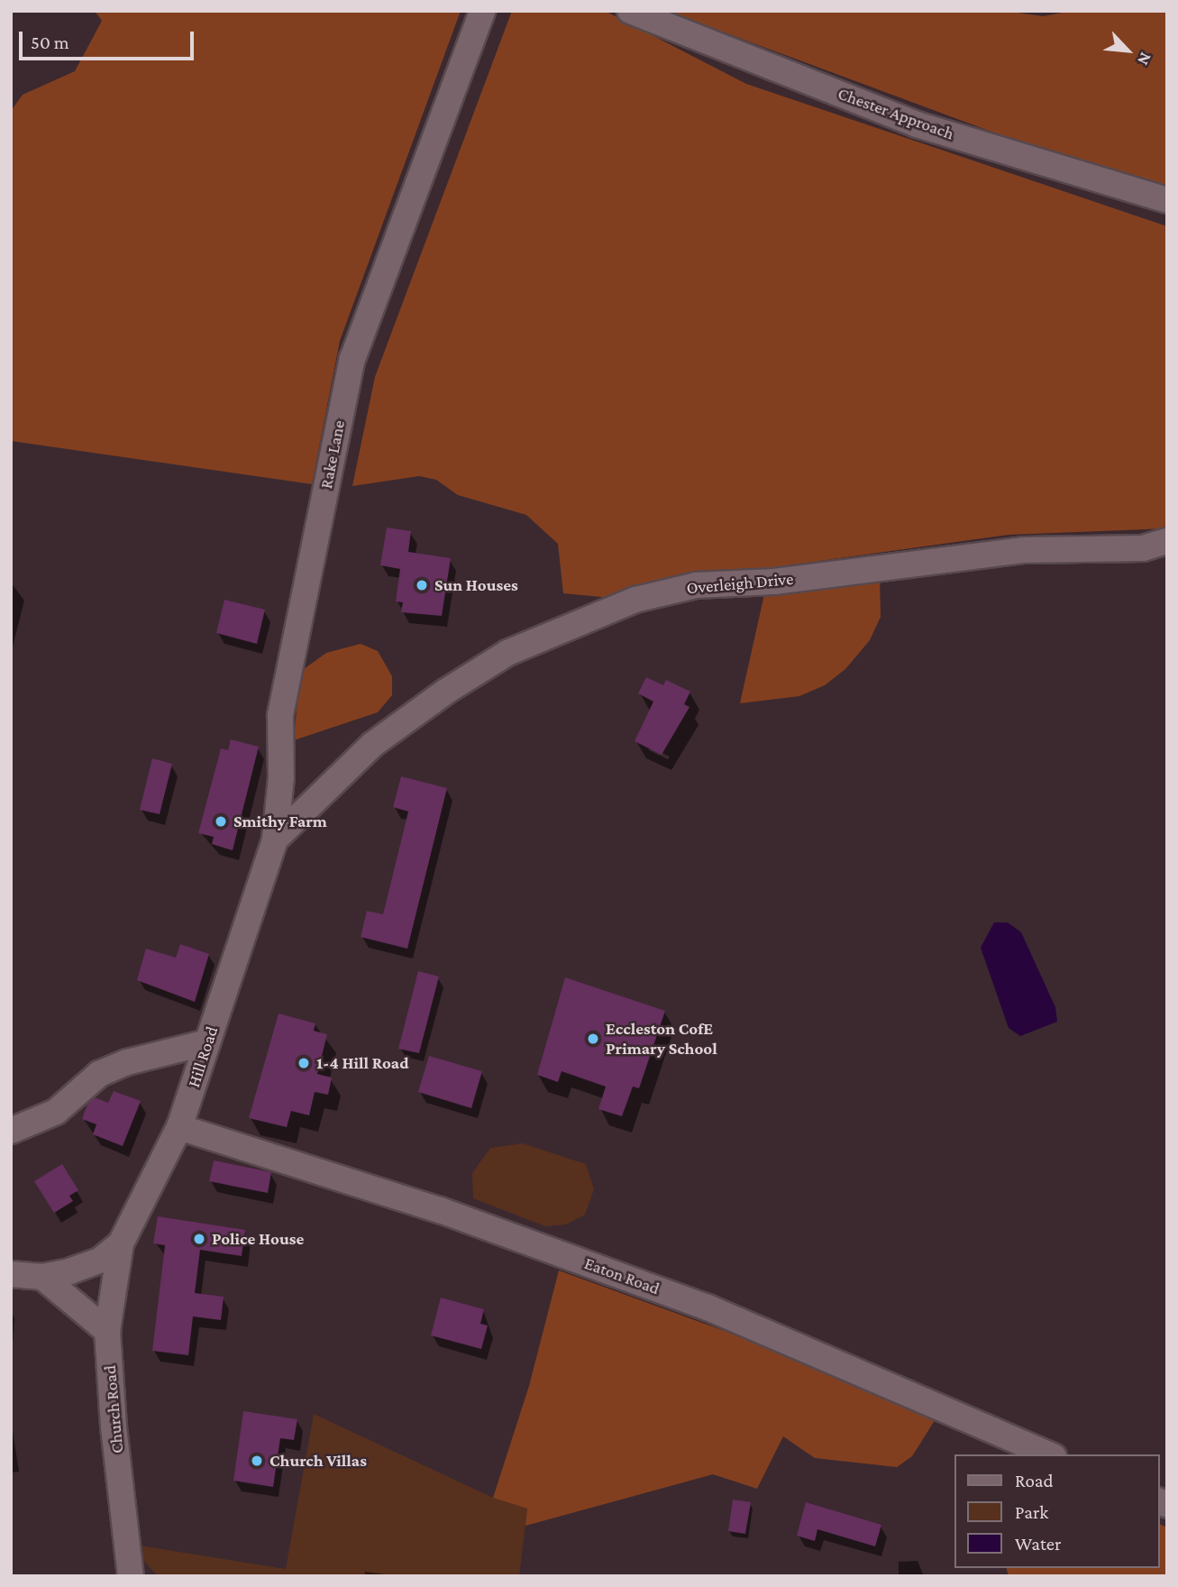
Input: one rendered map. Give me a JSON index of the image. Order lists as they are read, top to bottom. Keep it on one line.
{"streets":{"street":["Chester Approach","Rake Lane","Overleigh Drive","Hill Road","Eaton Road","Church Road"]},"crossings":[["Rake Lane","Overleigh Drive"],["Rake Lane","Hill Road"],["Hill Road","Eaton Road"],["Hill Road","Church Road"]],"places":["Sun Houses","Smithy Farm","Eccleston CofE Primary School","1-4 Hill Road","Police House","Church Villas"],"legend":["Road","Park","Water"],"scale_bar":"50 m","north":"bottom right"}
